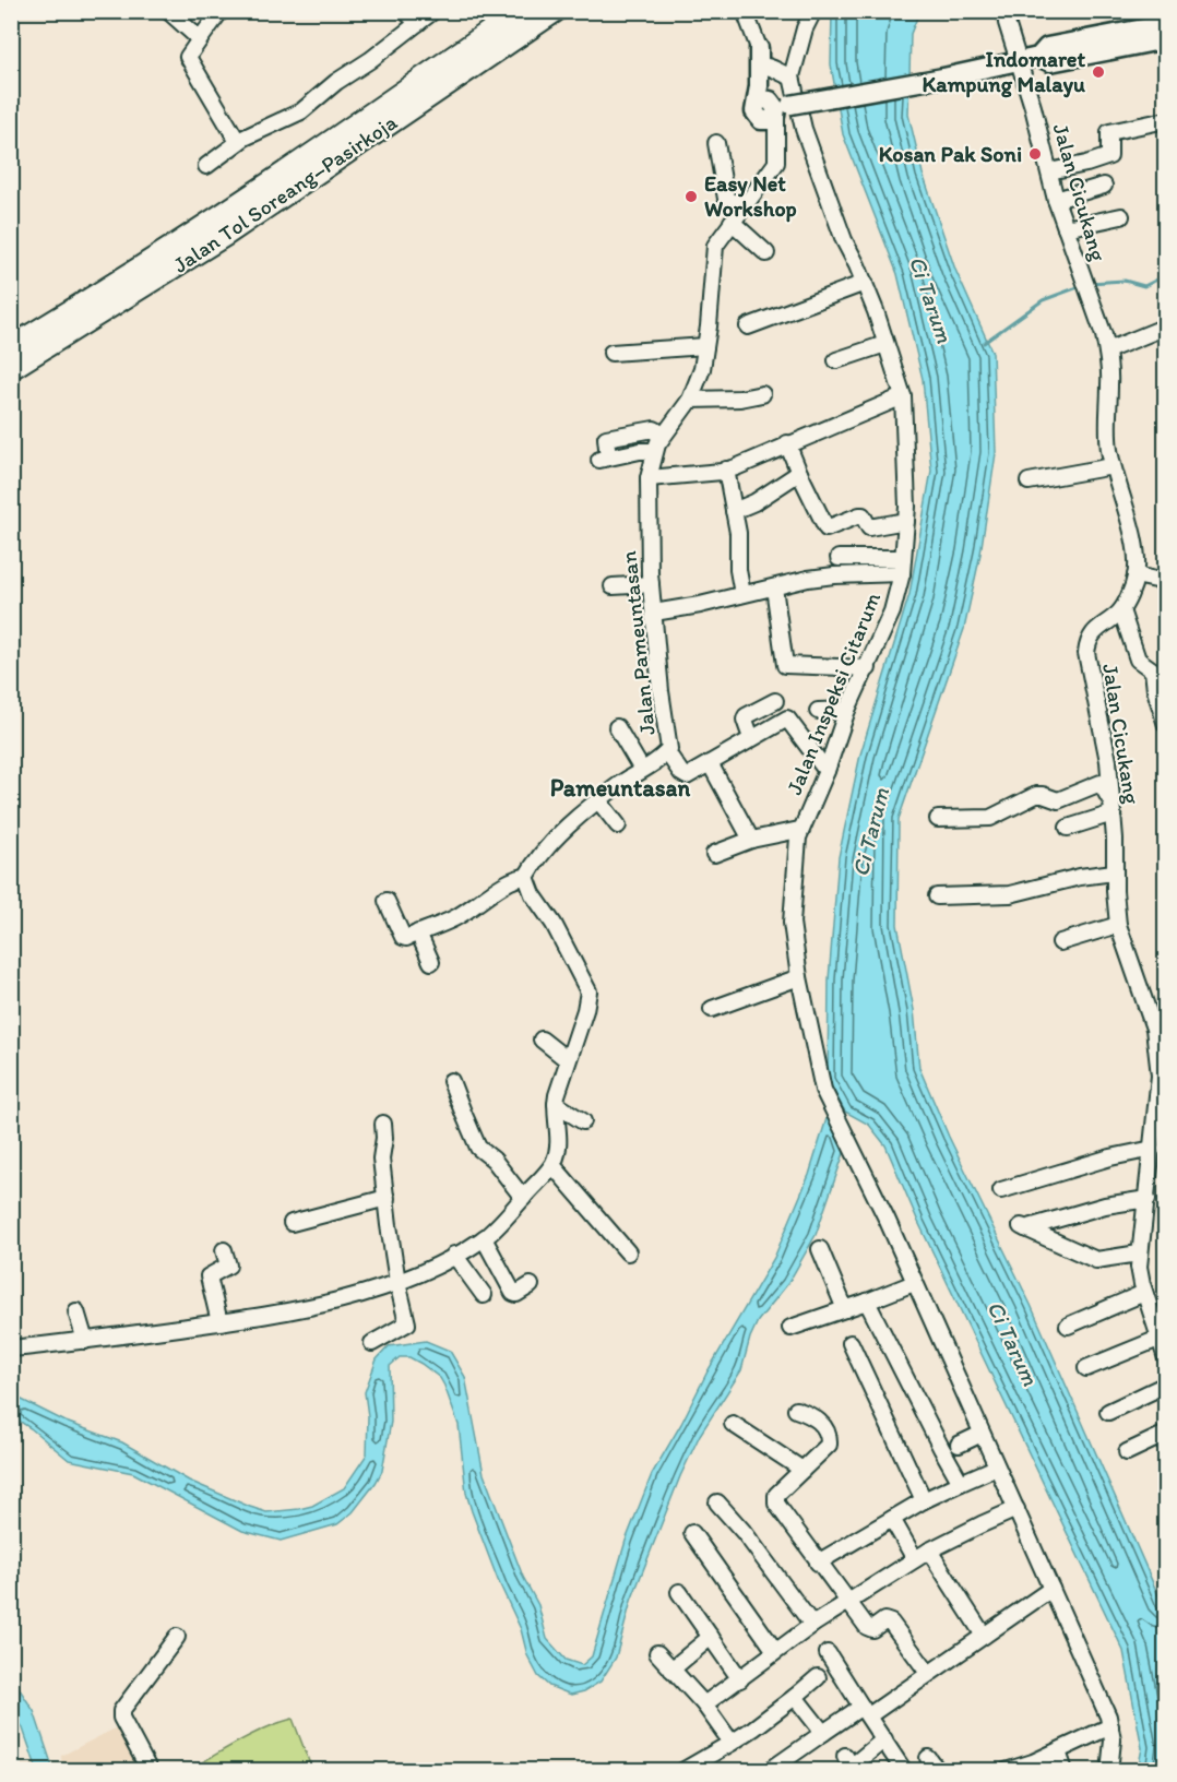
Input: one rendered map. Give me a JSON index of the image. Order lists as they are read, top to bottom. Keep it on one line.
{"streets":{"highway":["Jalan Tol Soreang–Pasirkoja"],"street":["Jalan Cicukang","Jalan Pameuntasan","Jalan Inspeksi Citarum"]},"districts":["Pameuntasan"],"water":["Ci Tarum"],"places":["Indomaret Kampung Malayu","Kosan Pak Soni","Easy Net Workshop"]}
